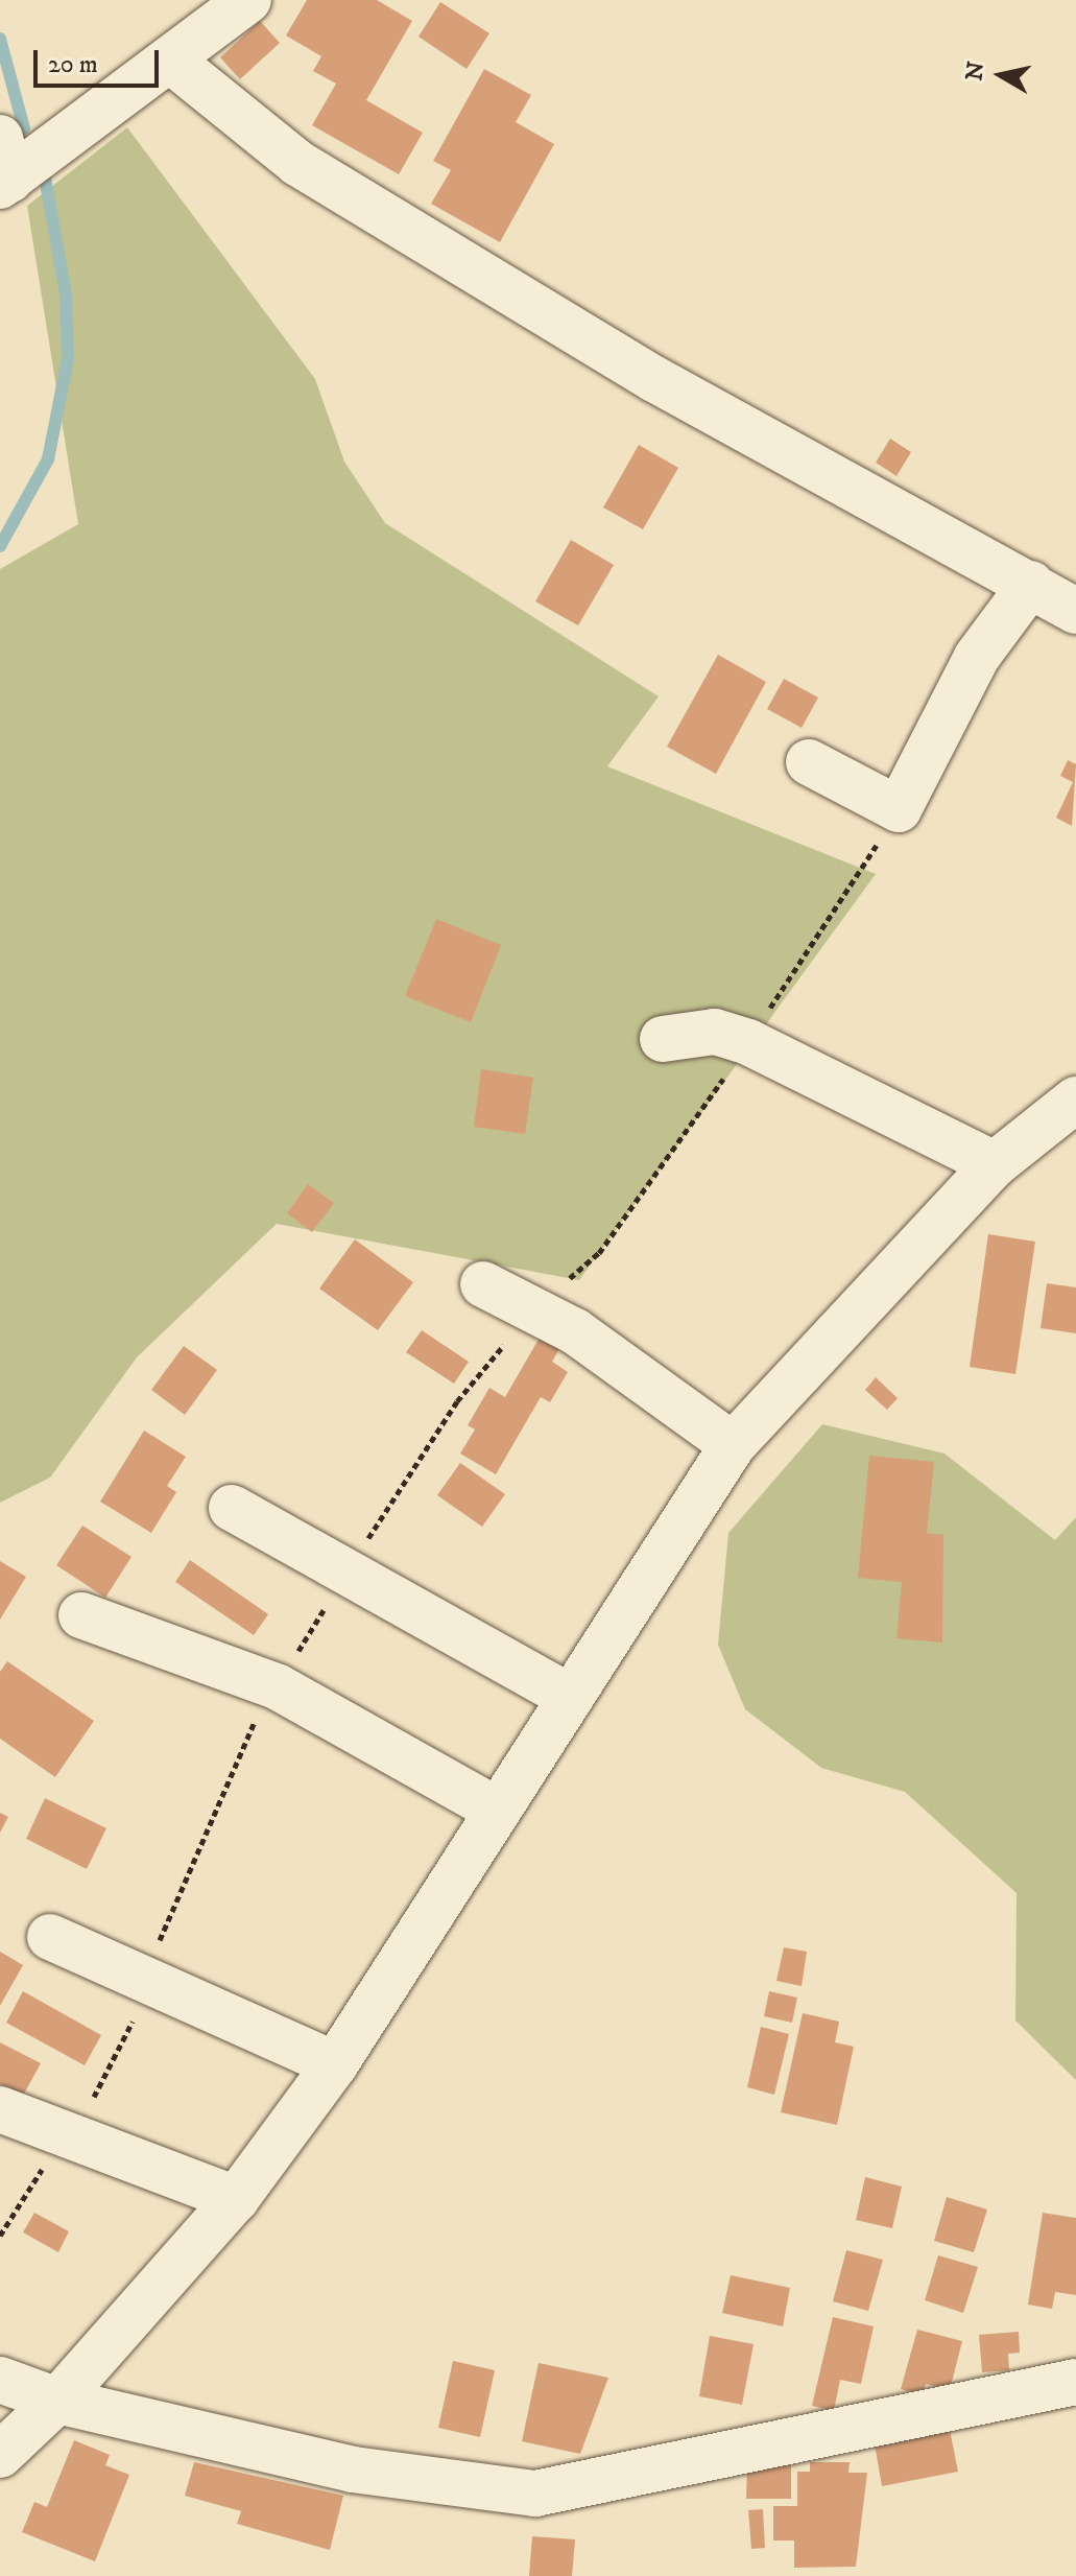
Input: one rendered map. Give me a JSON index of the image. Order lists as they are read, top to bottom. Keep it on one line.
{"scale_bar":"20 m","north":"left"}
